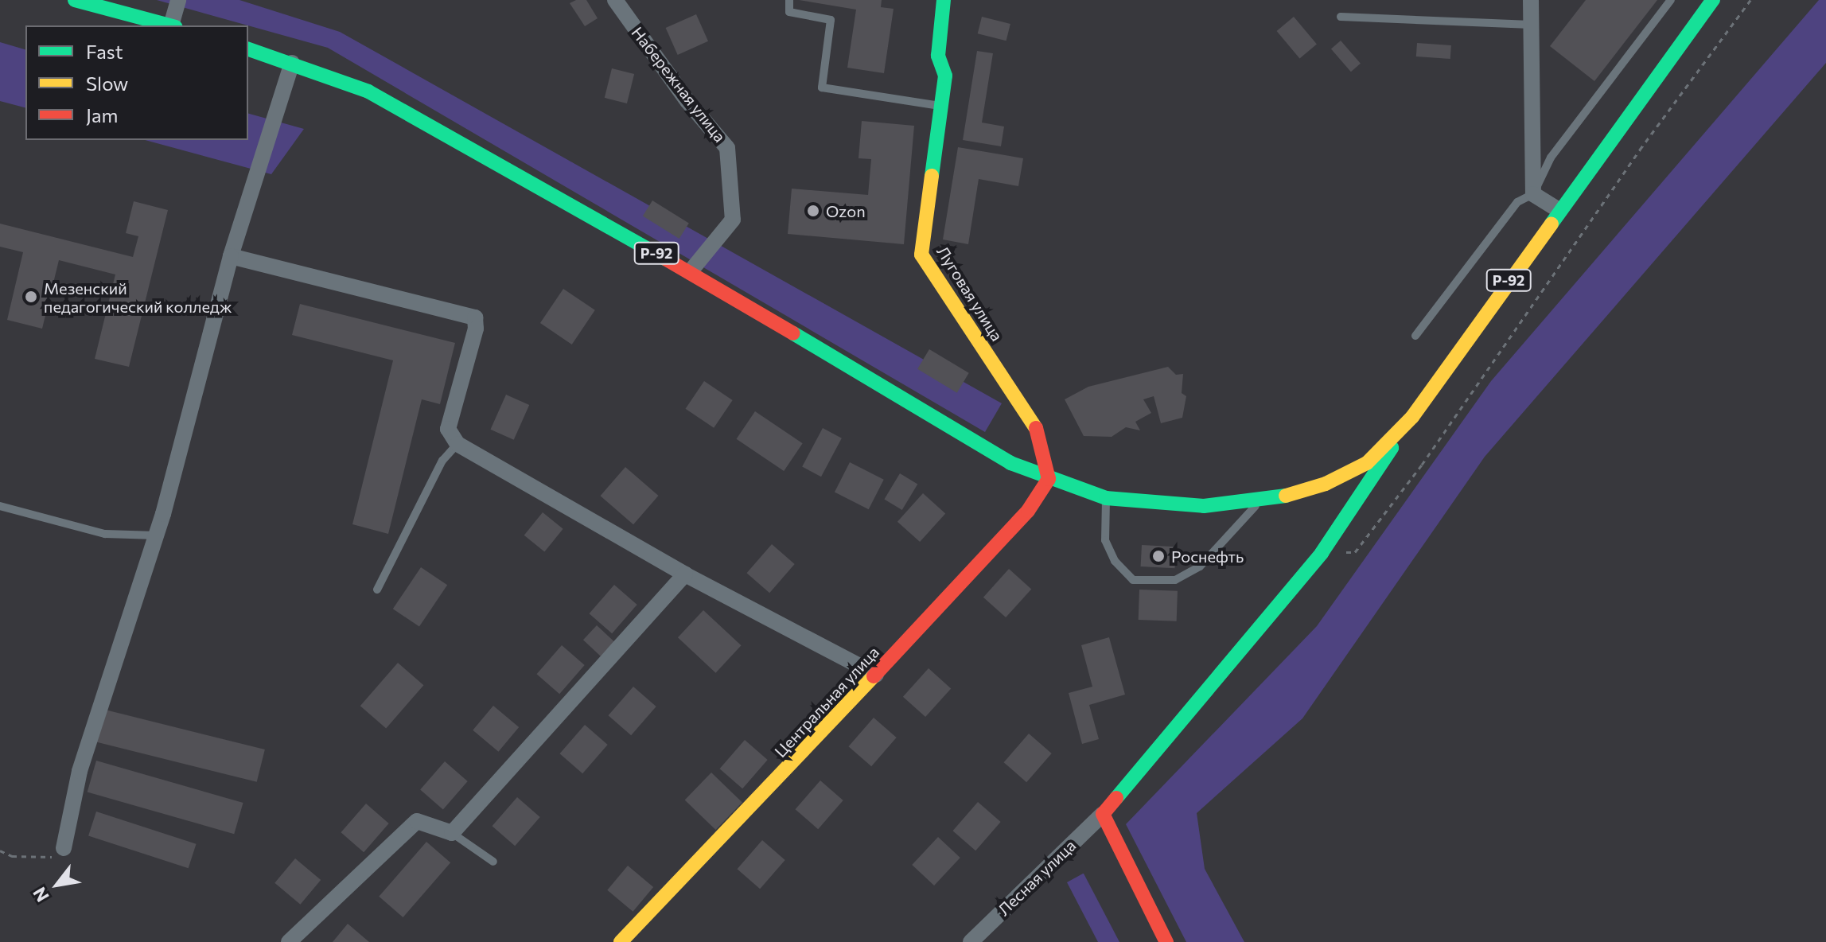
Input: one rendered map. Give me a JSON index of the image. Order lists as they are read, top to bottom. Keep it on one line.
{"streets":{"main road":["Р-92","Луговая улица","Центральная улица"],"street":["Набережная улица","Лесная улица"]},"crossings":[["Набережная улица","Р-92"],["Р-92","Луговая улица"],["Р-92","Центральная улица"],["Луговая улица","Центральная улица"]],"places":["Ozon","Мезенский педагогический колледж","Роснефть"],"legend":["Fast","Slow","Jam"],"north":"bottom left"}
